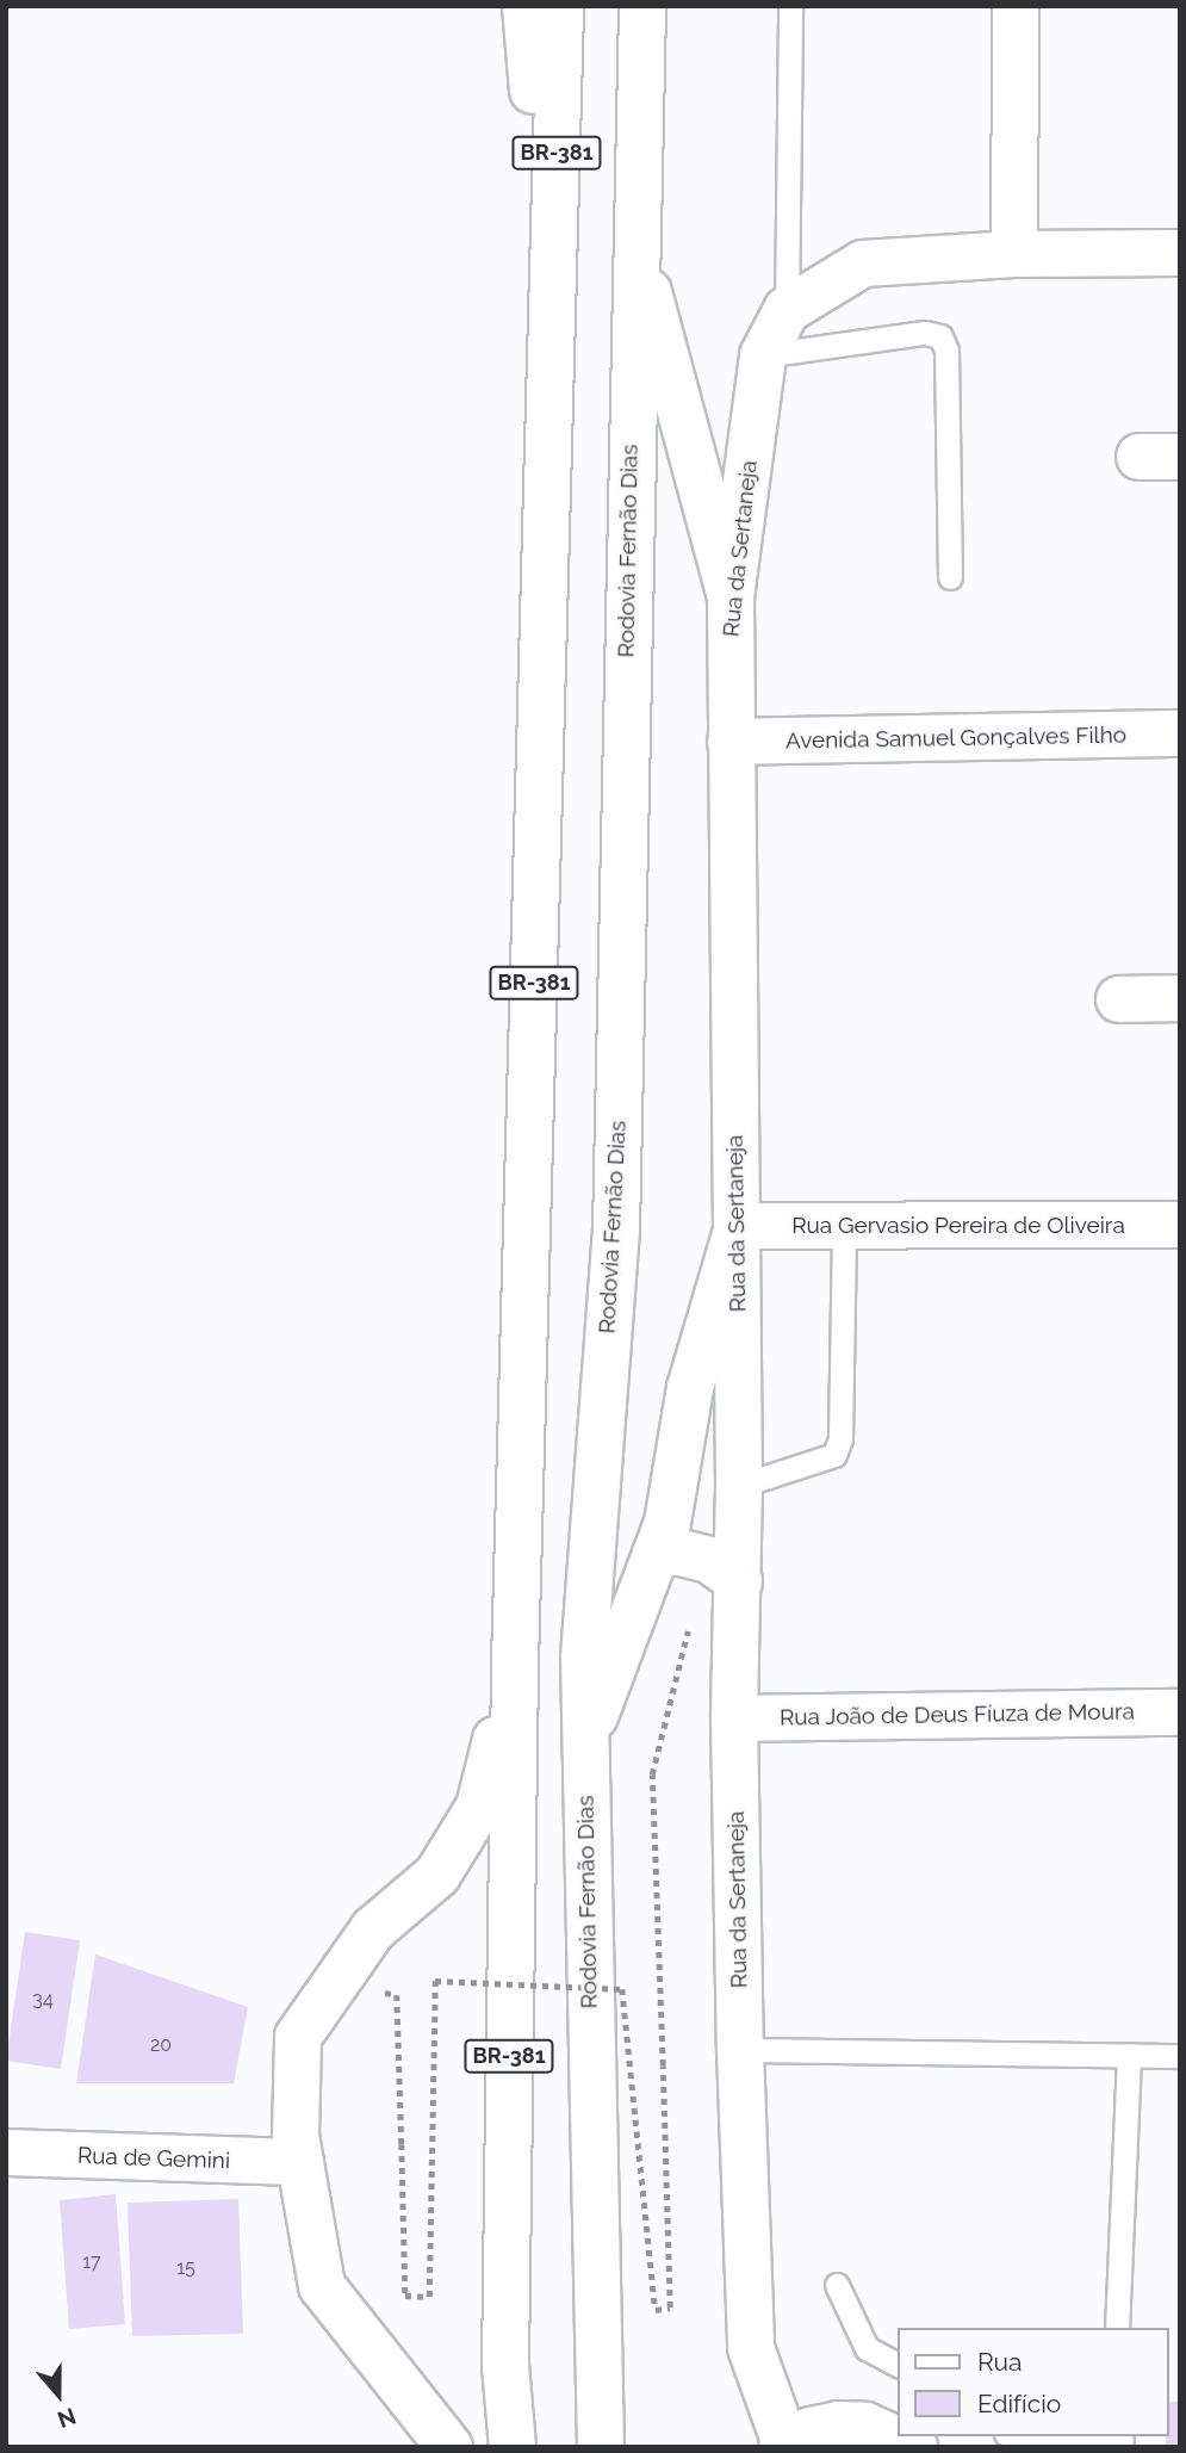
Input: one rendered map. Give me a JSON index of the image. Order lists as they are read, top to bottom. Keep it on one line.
{"streets":{"main road":["BR-381","Rua da Sertaneja","Rodovia Fernão Dias","Avenida Samuel Gonçalves Filho","Rua Gervasio Pereira de Oliveira","Rua João de Deus Fíuza de Moura","Rua de Gemini"]},"crossings":[["Rua da Sertaneja","Avenida Samuel Gonçalves Filho"],["Rua da Sertaneja","Rua Gervasio Pereira de Oliveira"],["Rua da Sertaneja","Rua João de Deus Fíuza de Moura"]],"house_numbers":["34","20","17","15"],"legend":["Rua","Edifício"],"north":"bottom"}
